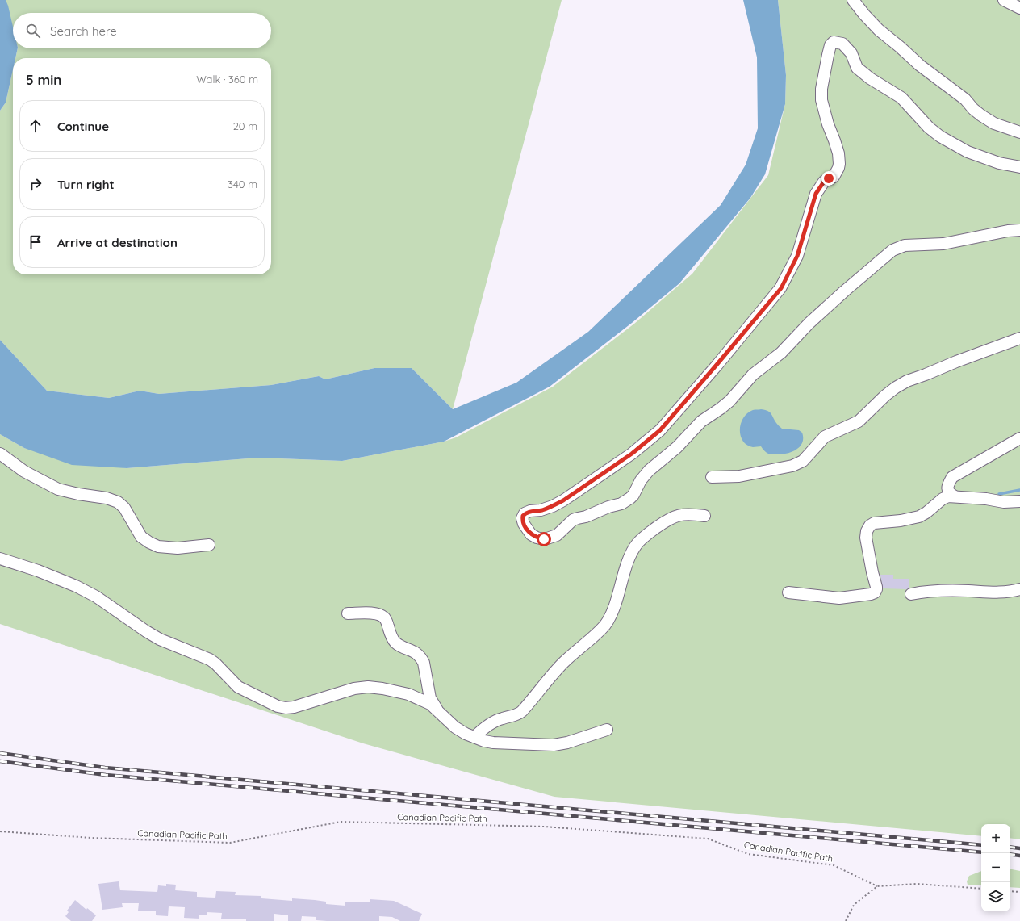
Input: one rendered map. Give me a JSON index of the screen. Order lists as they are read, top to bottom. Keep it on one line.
{"streets":{"path":["Canadian Pacific Path"]},"page":{"search":"Search here","heading":["5 min","Walk · 360 m"],"list":[["Continue","20 m"],["Turn right","340 m"],"Arrive at destination"],"map_buttons":["+","−"]}}
